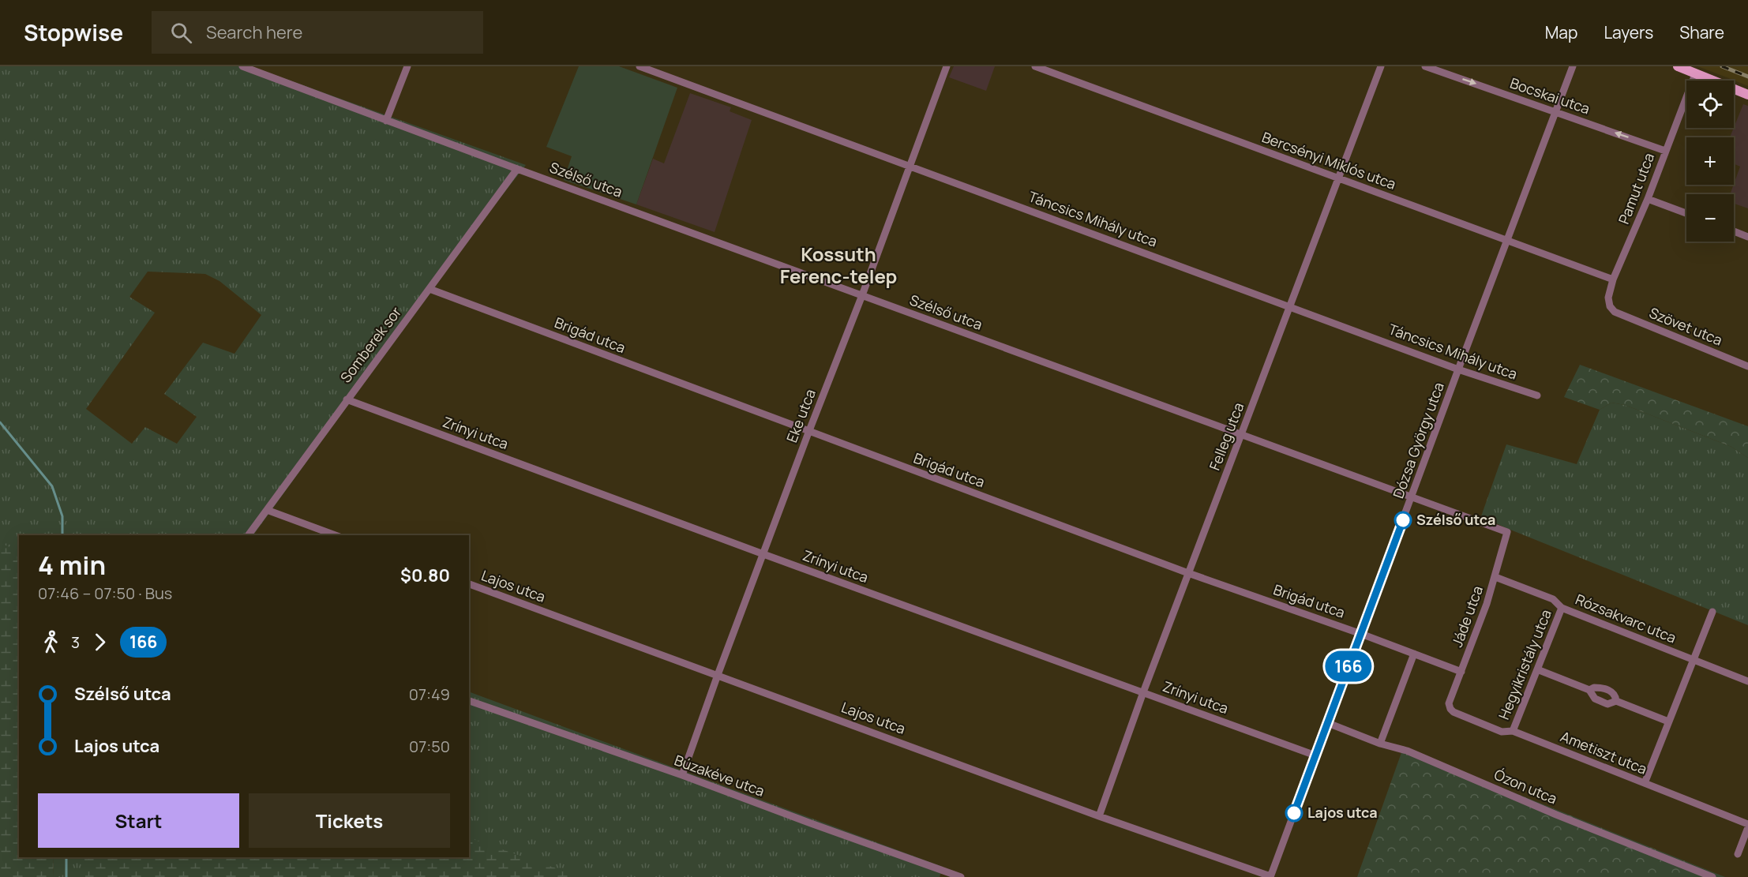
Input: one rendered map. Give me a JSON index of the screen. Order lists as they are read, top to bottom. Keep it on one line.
{"streets":{"street":["Bocskai utca","Bercsényi Miklós utca","Szélső utca","Pamut utca","Táncsics Mihály utca","Szövet utca","Brigád utca","Somberek sor","Eke utca","Zrínyi utca","Felleg utca","Dózsa György utca","Lajos utca","Jáde utca","Rózsakvarc utca","Hegyikristály utca","Ametiszt utca","Búzakéve utca","Ózon utca"]},"crossings":[["Bocskai utca","Pamut utca"],["Bocskai utca","Dózsa György utca"],["Bercsényi Miklós utca","Pamut utca"],["Bercsényi Miklós utca","Felleg utca"],["Bercsényi Miklós utca","Dózsa György utca"],["Szélső utca","Somberek sor"],["Szélső utca","Eke utca"],["Szélső utca","Felleg utca"],["Szélső utca","Dózsa György utca"],["Szélső utca","Jáde utca"],["Pamut utca","Szövet utca"],["Táncsics Mihály utca","Eke utca"],["Táncsics Mihály utca","Felleg utca"],["Táncsics Mihály utca","Dózsa György utca"],["Brigád utca","Somberek sor"],["Brigád utca","Eke utca"],["Brigád utca","Felleg utca"],["Brigád utca","Dózsa György utca"],["Brigád utca","Jáde utca"],["Somberek sor","Zrínyi utca"],["Eke utca","Zrínyi utca"],["Eke utca","Lajos utca"],["Eke utca","Búzakéve utca"],["Zrínyi utca","Felleg utca"],["Zrínyi utca","Dózsa György utca"],["Felleg utca","Lajos utca"],["Dózsa György utca","Lajos utca"],["Dózsa György utca","Ózon utca"],["Jáde utca","Rózsakvarc utca"],["Jáde utca","Ametiszt utca"],["Rózsakvarc utca","Hegyikristály utca"],["Hegyikristály utca","Ametiszt utca"]],"districts":["Kossuth Ferenc-telep"],"places":["Szélső utca","Lajos utca"],"lines":["bus line 166"],"page":{"header":"Stopwise","search":"Search here","nav":["Map","Layers","Share"],"on_map":"166","map_buttons":["+","−"],"heading":["4 min","07:46 – 07:50 · Bus","$0.80"],"legs":["3","166"],"list":[{"name":"Szélső utca","value":"07:49"},{"name":"Lajos utca","value":"07:50"}],"buttons":["Start","Tickets"]}}
